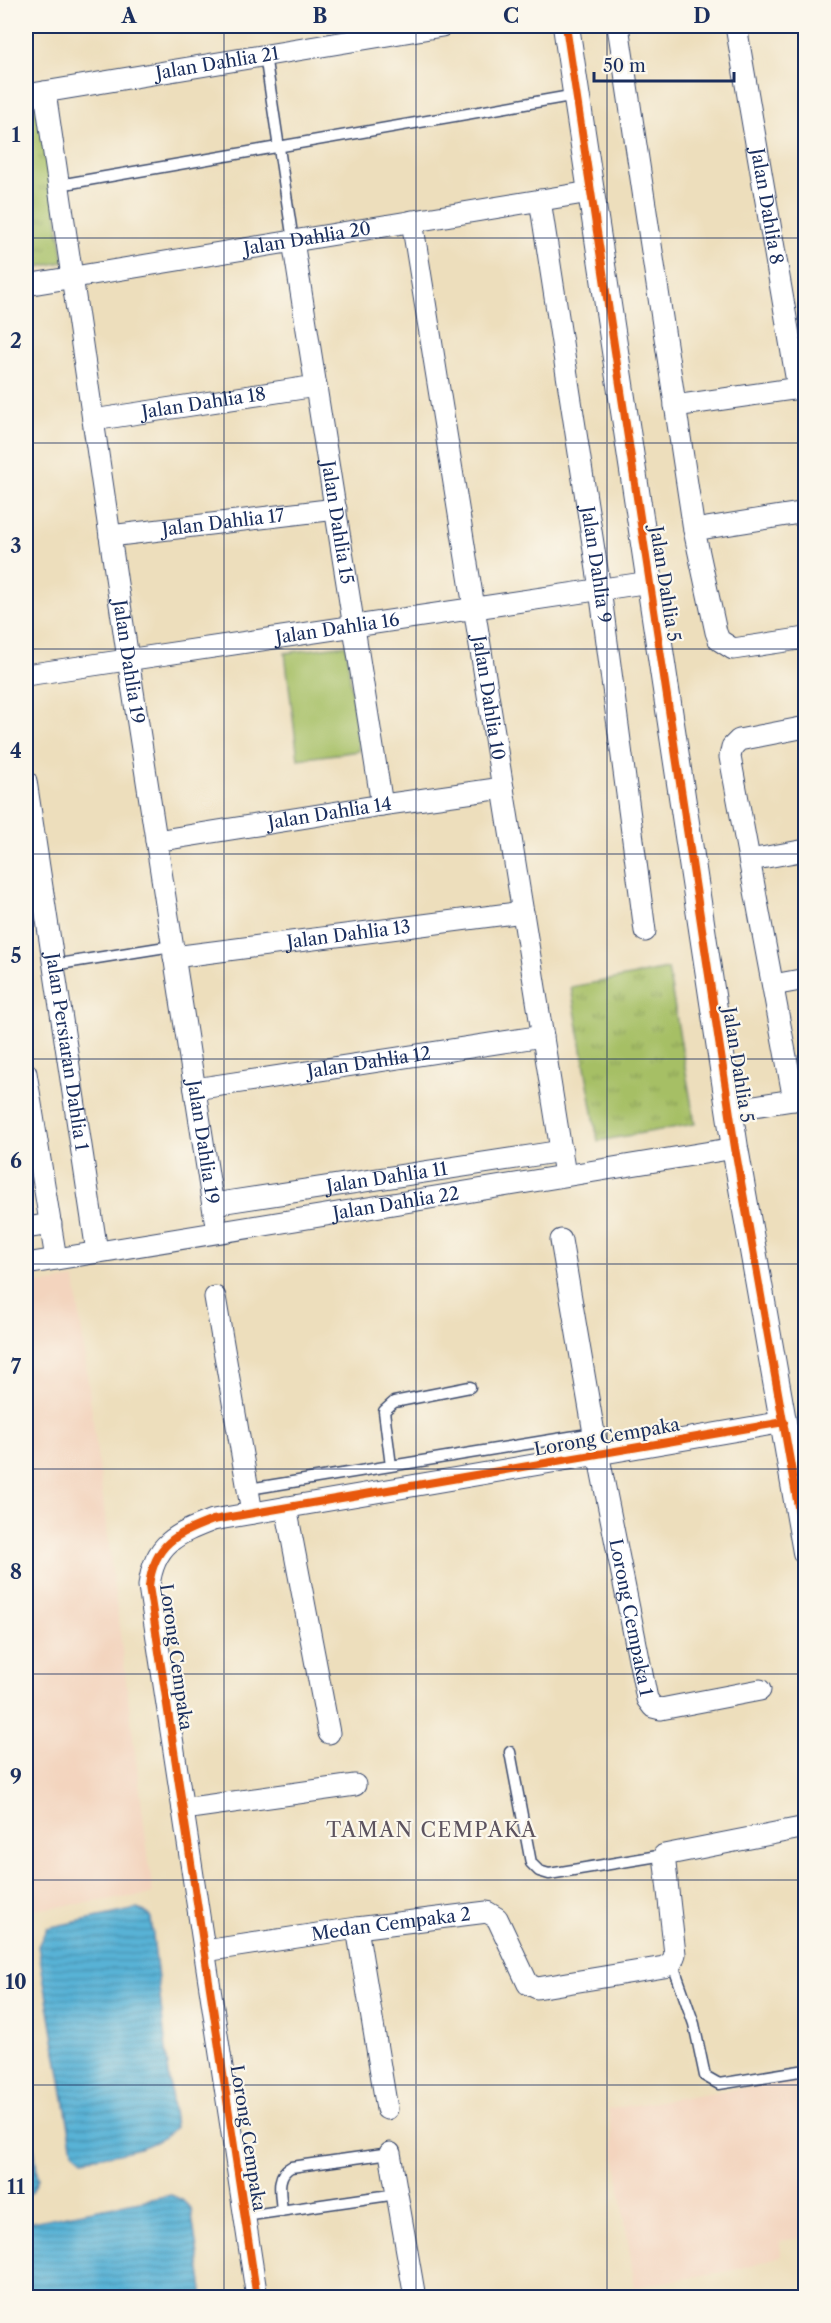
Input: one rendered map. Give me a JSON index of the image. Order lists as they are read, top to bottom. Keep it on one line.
{"streets":{"street":["Jalan Dahlia 21","Jalan Dahlia 8","Jalan Dahlia 20","Jalan Dahlia 18","Jalan Dahlia 17","Jalan Dahlia 15","Jalan Dahlia 9","Jalan Dahlia 5","Jalan Dahlia 16","Jalan Dahlia 19","Jalan Dahlia 10","Jalan Dahlia 14","Jalan Dahlia 13","Jalan Persiaran Dahlia 1","Jalan Dahlia 12","Jalan Dahlia 11","Jalan Dahlia 22","Lorong Cempaka","Lorong Cempaka 1","Medan Cempaka 2"]},"crossings":[["Jalan Dahlia 21","Jalan Dahlia 19"],["Jalan Dahlia 20","Jalan Dahlia 15"],["Jalan Dahlia 20","Jalan Dahlia 9"],["Jalan Dahlia 20","Jalan Dahlia 5"],["Jalan Dahlia 20","Jalan Dahlia 19"],["Jalan Dahlia 20","Jalan Dahlia 10"],["Jalan Dahlia 18","Jalan Dahlia 15"],["Jalan Dahlia 18","Jalan Dahlia 19"],["Jalan Dahlia 17","Jalan Dahlia 15"],["Jalan Dahlia 17","Jalan Dahlia 19"],["Jalan Dahlia 15","Jalan Dahlia 16"],["Jalan Dahlia 15","Jalan Dahlia 14"],["Jalan Dahlia 9","Jalan Dahlia 16"],["Jalan Dahlia 5","Jalan Dahlia 16"],["Jalan Dahlia 5","Jalan Dahlia 22"],["Jalan Dahlia 5","Lorong Cempaka"],["Jalan Dahlia 16","Jalan Dahlia 19"],["Jalan Dahlia 16","Jalan Dahlia 10"],["Jalan Dahlia 19","Jalan Dahlia 14"],["Jalan Dahlia 19","Jalan Dahlia 13"],["Jalan Dahlia 19","Jalan Dahlia 12"],["Jalan Dahlia 19","Jalan Dahlia 11"],["Jalan Dahlia 19","Jalan Dahlia 22"],["Jalan Dahlia 10","Jalan Dahlia 14"],["Jalan Dahlia 10","Jalan Dahlia 13"],["Jalan Dahlia 10","Jalan Dahlia 12"],["Jalan Dahlia 10","Jalan Dahlia 11"],["Jalan Dahlia 10","Jalan Dahlia 22"],["Jalan Persiaran Dahlia 1","Jalan Dahlia 22"],["Lorong Cempaka","Lorong Cempaka 1"],["Lorong Cempaka","Medan Cempaka 2"]],"districts":["TAMAN CEMPAKA"],"scale_bar":"50 m","grid":{"columns":["A","B","C","D"],"rows":["1","2","3","4","5","6","7","8","9","10","11"]}}
